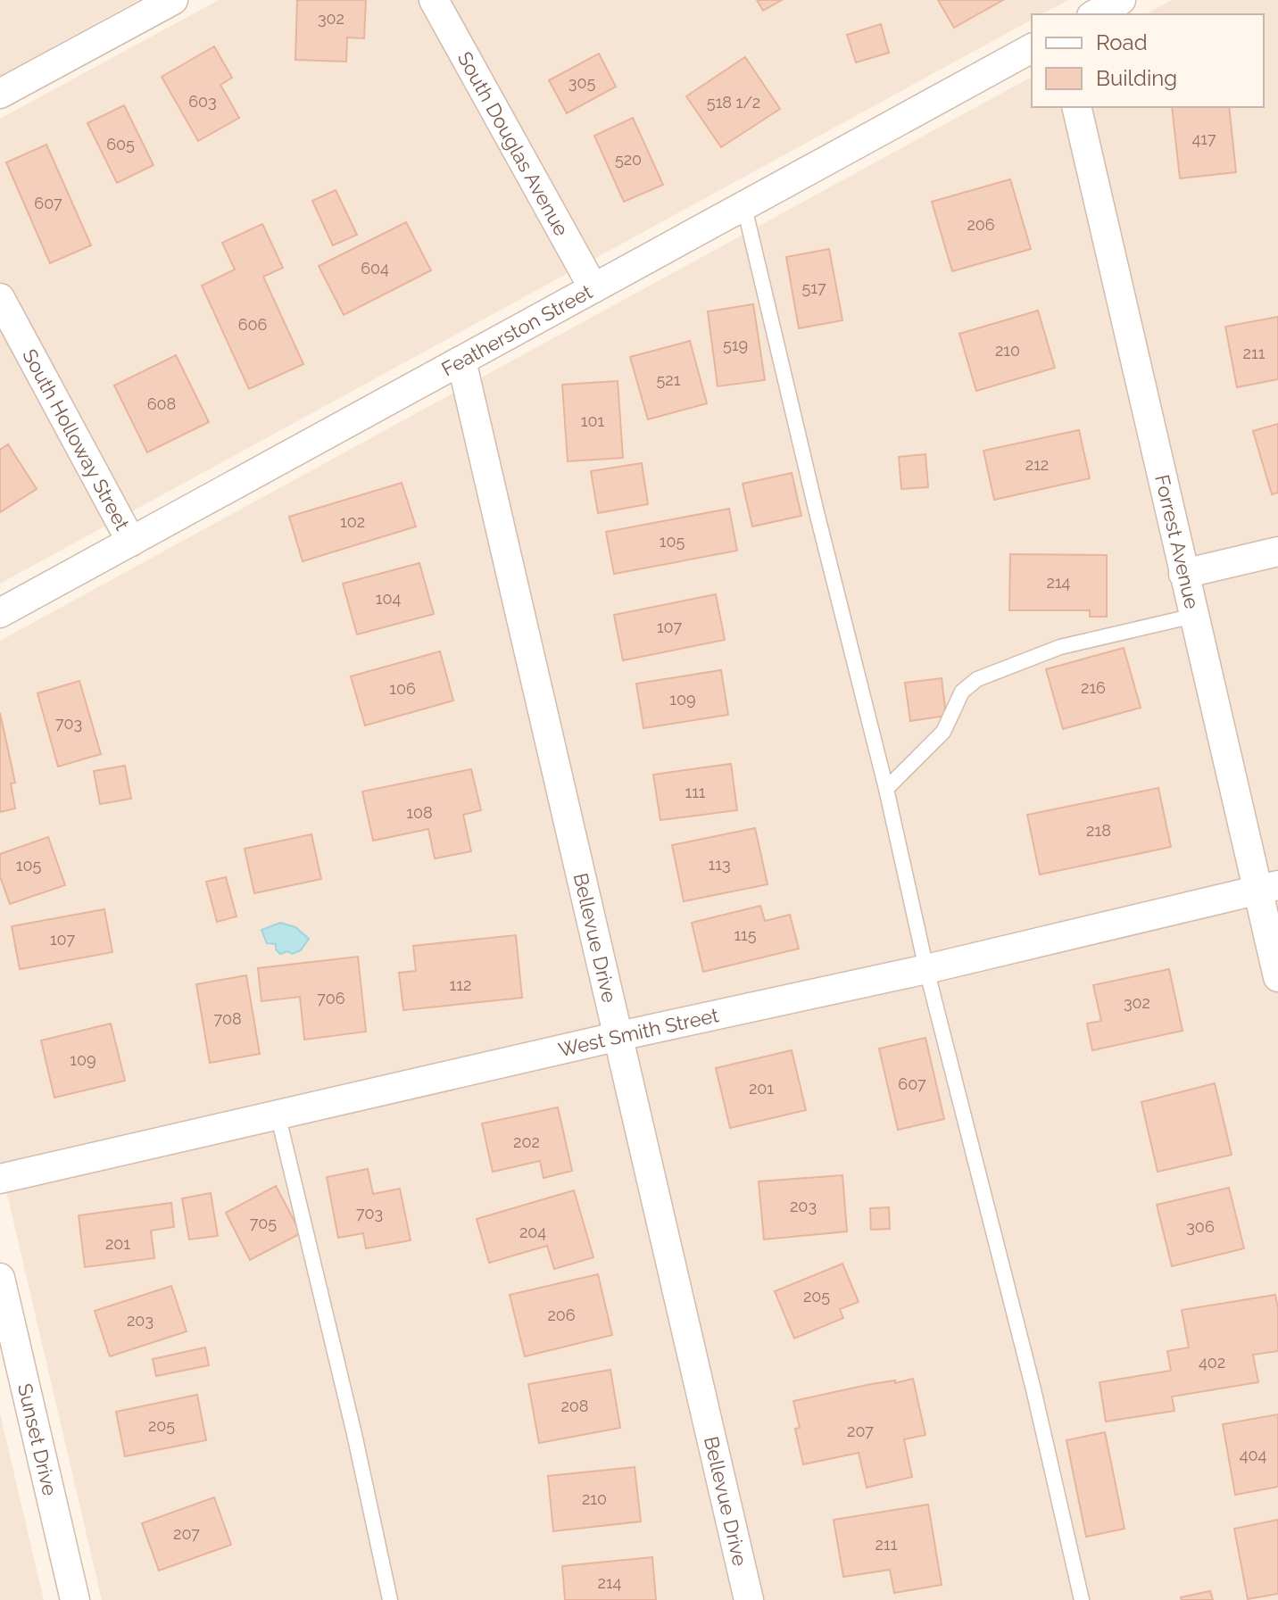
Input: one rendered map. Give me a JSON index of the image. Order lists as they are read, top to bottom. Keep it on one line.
{"streets":{"street":["South Douglas Avenue","Featherston Street","South Holloway Street","Forrest Avenue","Bellevue Drive","West Smith Street","Sunset Drive"]},"crossings":[["South Douglas Avenue","Featherston Street"],["Featherston Street","South Holloway Street"],["Featherston Street","Bellevue Drive"],["Forrest Avenue","West Smith Street"],["Bellevue Drive","West Smith Street"]],"house_numbers":["302","305","603","518 1/2","417","605","520","607","206","604","517","606","519","210","211","521","608","101","212","102","105","214","104","107","216","106","109","703","111","108","218","113","105","115","107","112","706","302","708","109","607","201","202","203","703","705","306","204","201","205","206","203","402","208","205","207","404","210","207","211","214"],"legend":["Road","Building"]}
